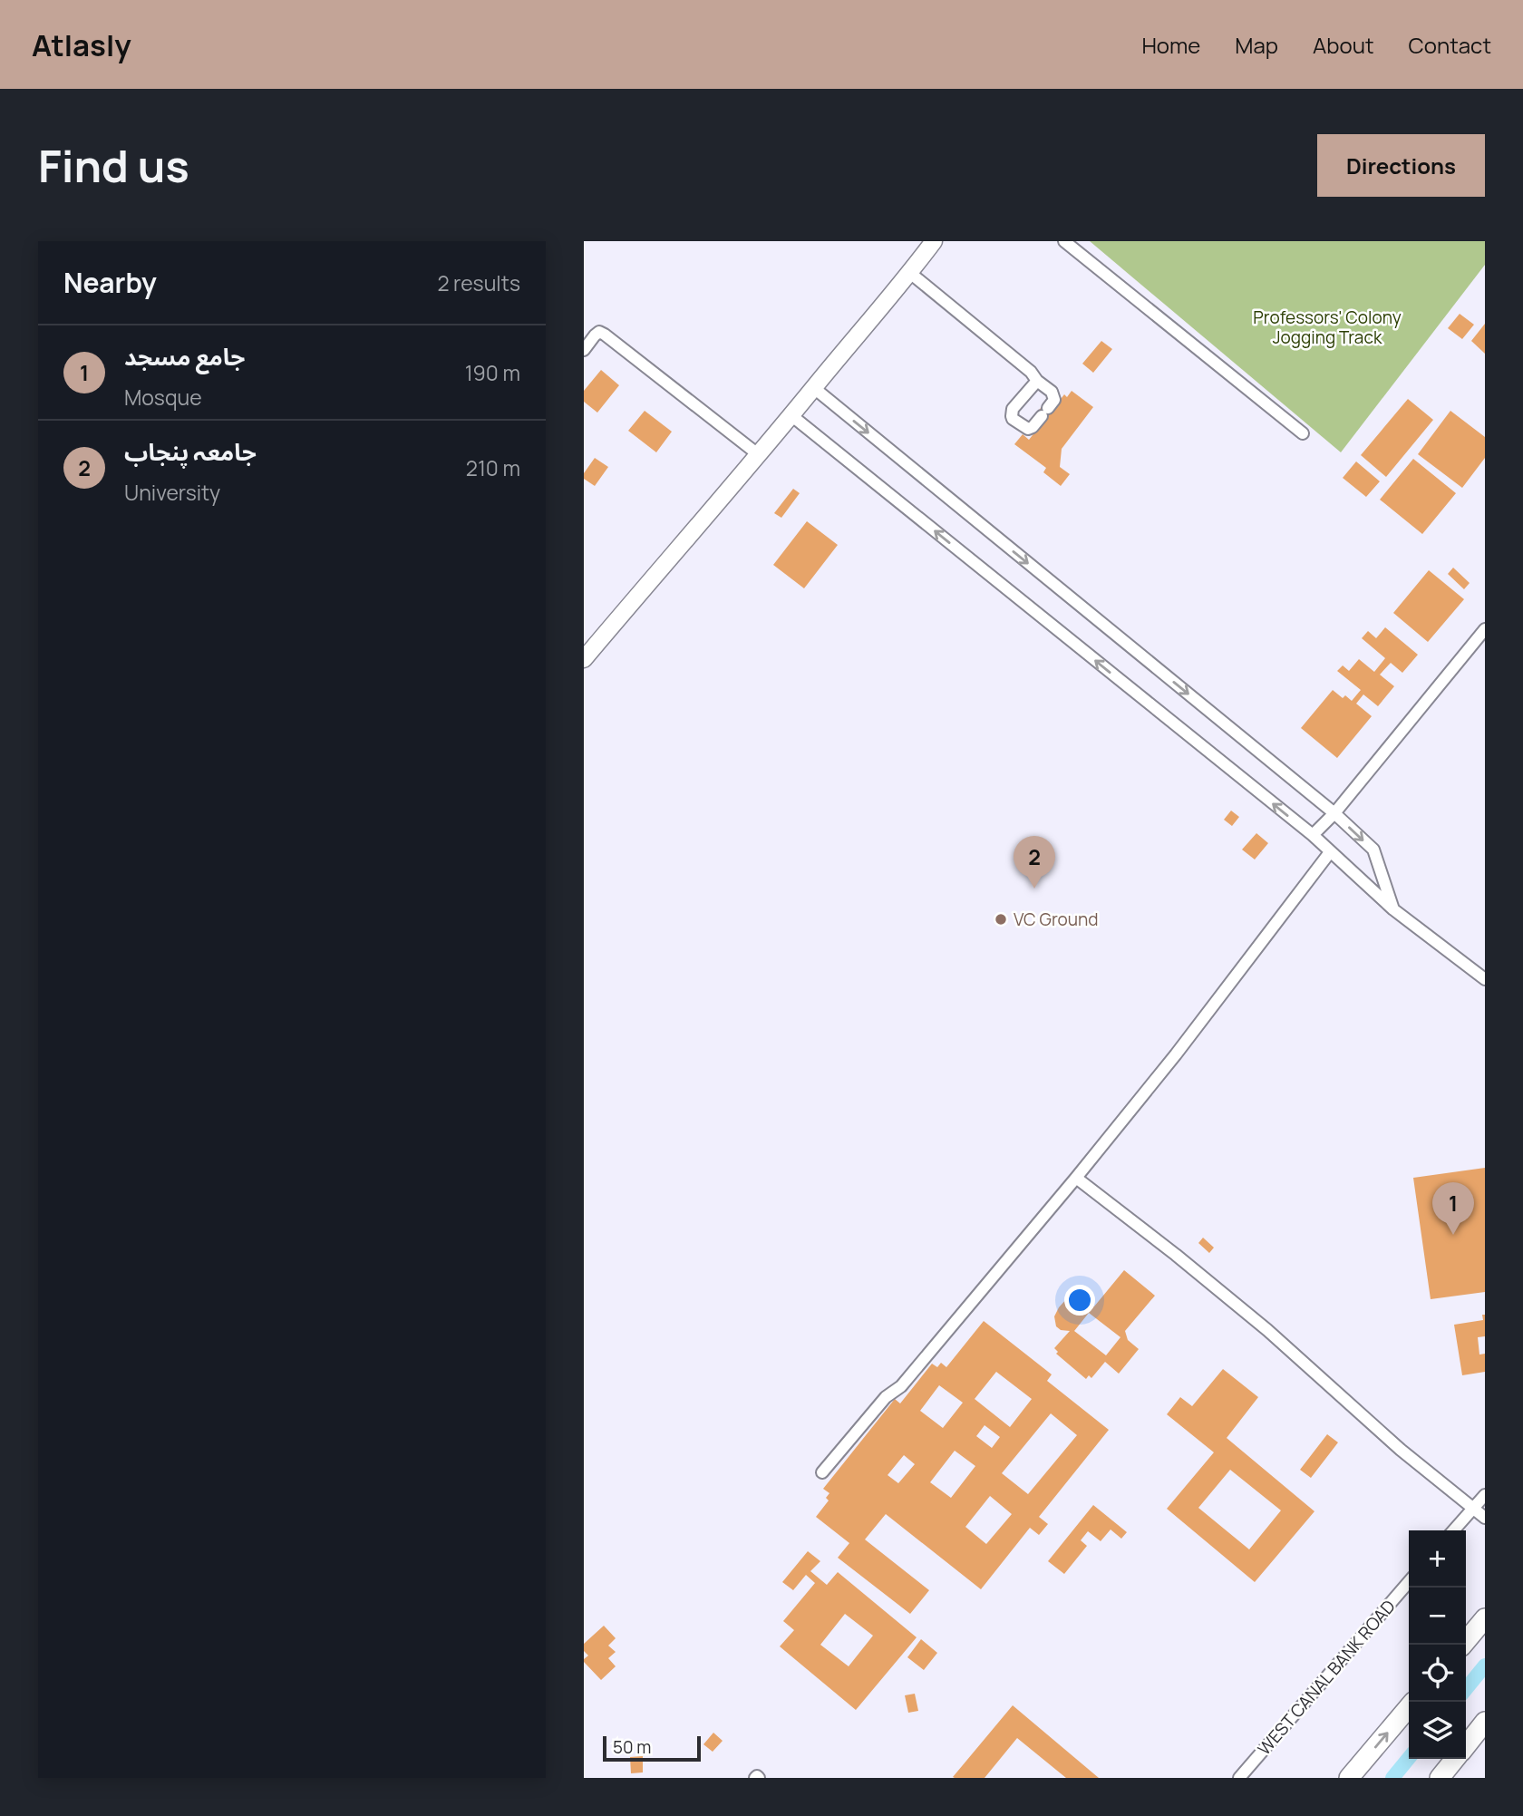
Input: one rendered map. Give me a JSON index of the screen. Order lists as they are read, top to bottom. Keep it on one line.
{"streets":{"street":["WEST CANAL BANK ROAD"]},"parks":["Professors' Colony Jogging Track"],"places":["VC Ground"],"scale_bar":"50 m","page":{"header":"Atlasly","nav":["Home","Map","About","Contact"],"buttons":"Directions","title":"Find us","heading":["Nearby","2 results"],"list":[{"mark":"1","name":"جامع مسجد","note":"Mosque","value":"190 m"},{"mark":"2","name":"جامعہ پنجاب","note":"University","value":"210 m"}],"pins":["2","1"],"map_buttons":["+","−"],"scale":"50 m"}}
